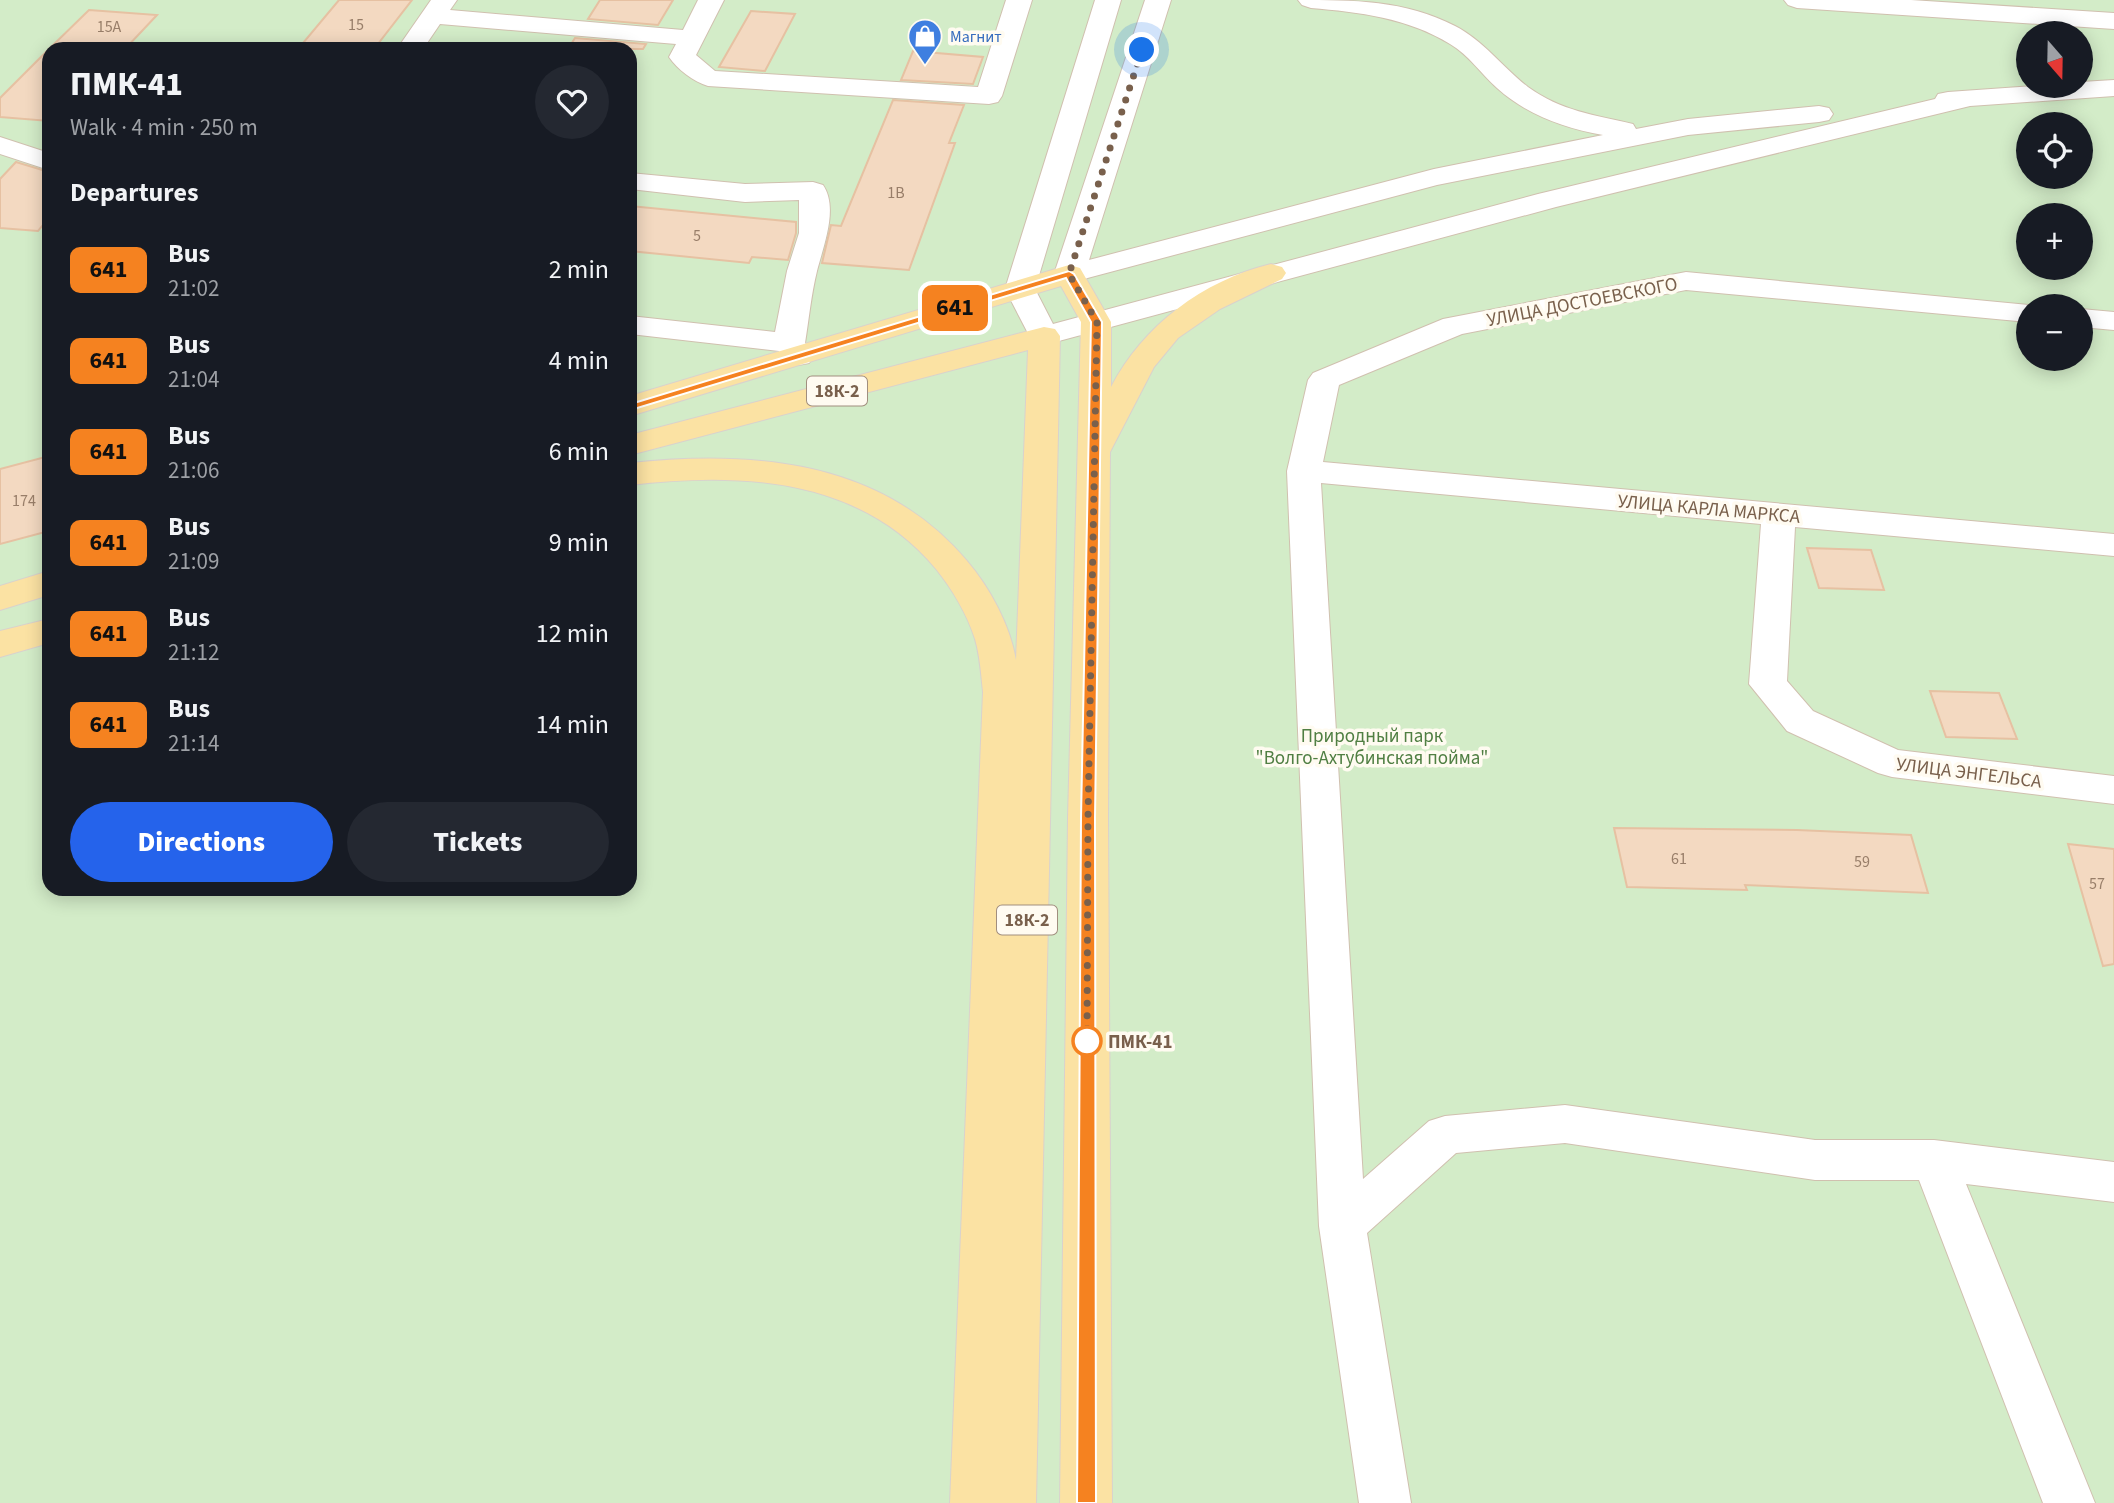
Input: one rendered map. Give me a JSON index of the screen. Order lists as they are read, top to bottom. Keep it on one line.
{"streets":{"main road":["18К-2"],"street":["УЛИЦА ДОСТОЕВСКОГО","УЛИЦА КАРЛА МАРКСА","УЛИЦА ЭНГЕЛЬСА"]},"crossings":[["УЛИЦА ДОСТОЕВСКОГО","УЛИЦА КАРЛА МАРКСА"],["УЛИЦА КАРЛА МАРКСА","УЛИЦА ЭНГЕЛЬСА"]],"parks":["Природный парк \"Волго-Ахтубинская пойма\""],"places":{"shop":["Магнит"],"other":["ПМК-41"]},"lines":["bus line 641"],"house_numbers":["15","15А","1В","5","174","61","59","57"],"north":"bottom","page":{"on_map":"641","map_buttons":["+","−"],"heading":[["ПМК-41","Walk · 4 min · 250 m"],"Departures"],"list":[{"mark":"641","name":"Bus","note":"21:02","value":"2 min"},{"mark":"641","name":"Bus","note":"21:04","value":"4 min"},{"mark":"641","name":"Bus","note":"21:06","value":"6 min"},{"mark":"641","name":"Bus","note":"21:09","value":"9 min"},{"mark":"641","name":"Bus","note":"21:12","value":"12 min"},{"mark":"641","name":"Bus","note":"21:14","value":"14 min"}],"buttons":["Directions","Tickets"]}}
